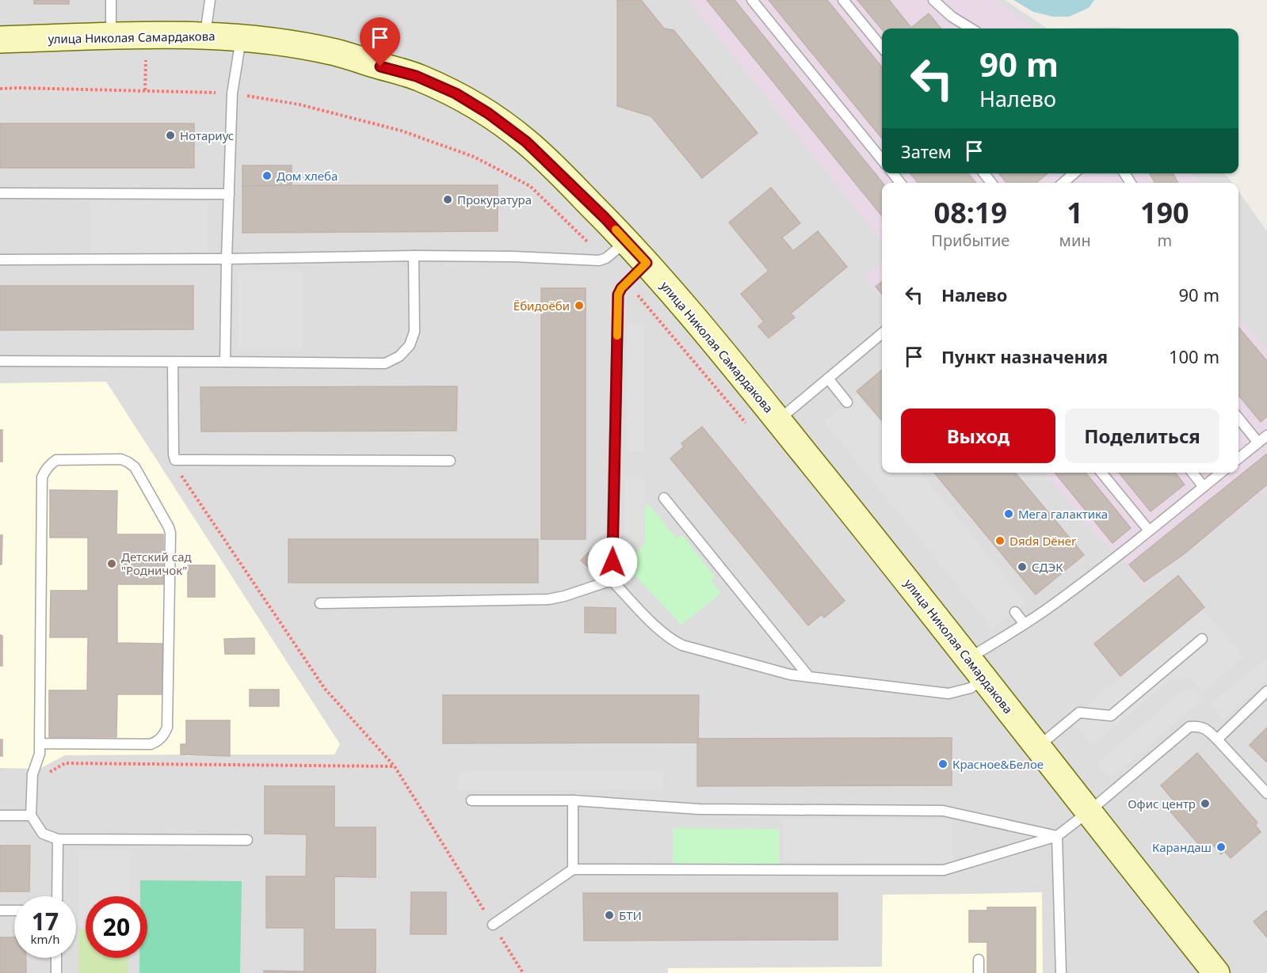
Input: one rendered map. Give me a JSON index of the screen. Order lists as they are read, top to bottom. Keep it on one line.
{"streets":{"street":["улица Николая Самардакова"]},"places":["Нотариус","Дом хлеба","Прокуратура","Ёбидоёби","Мега галактика","Dяdя Dёнеr","Детский сад \"Родничок\"","СДЭК","Красное&Белое","Офис центр","Карандаш","БТИ"],"page":{"turn":["90 m","Налево"],"then":"Затем","eta":["08:19","Прибытие","1","мин","190","m"],"list":[{"name":"Налево","value":"90 m"},{"name":"Пункт назначения","value":"100 m"}],"buttons":["Выход","Поделиться"],"speed":"17 km/h","limit":"20"}}
